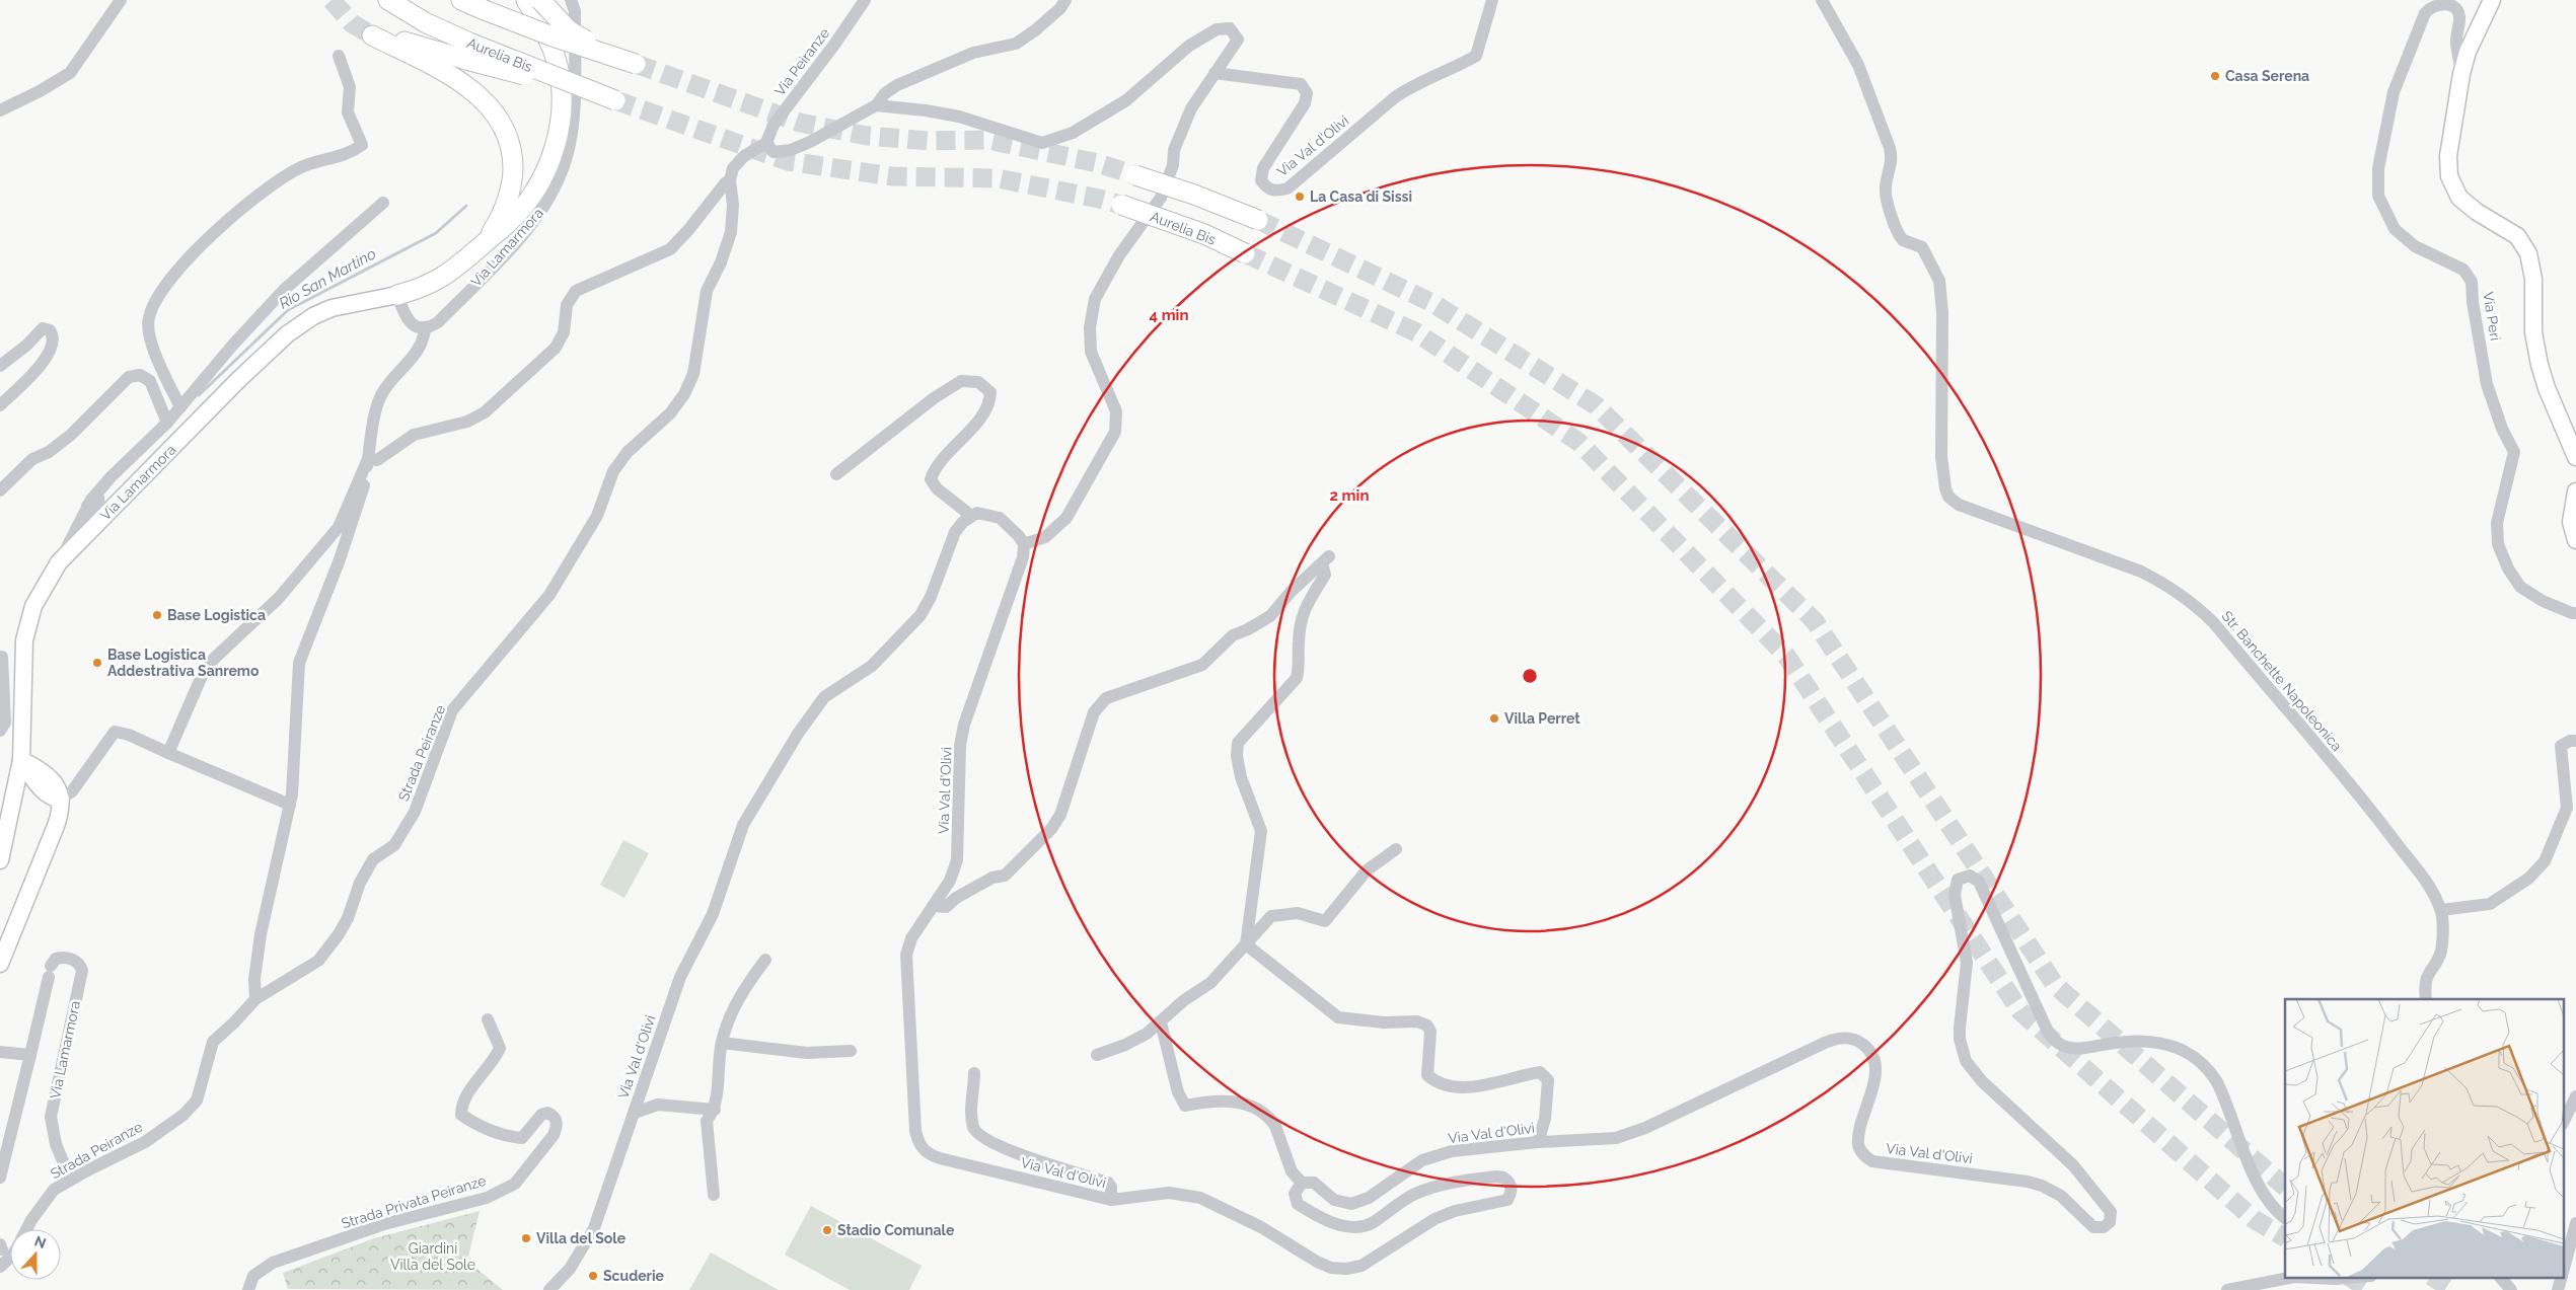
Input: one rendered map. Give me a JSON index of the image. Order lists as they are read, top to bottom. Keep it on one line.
{"streets":{"highway":["Aurelia Bis"],"main road":["Via Lamarmora"],"street":["Via Peiranze","Via Val d'Olivi","Via Peri","Str. Banchette Napoleonica","Strada Peiranze","Strada Privata Peiranze"]},"water":["Rio San Martino"],"parks":["Giardini Villa del Sole"],"places":["Casa Serena","La Casa di Sissi","Base Logistica","Base Logistica Addestrativa Sanremo","Villa Perret","Stadio Comunale","Villa del Sole","Scuderie"],"north":"top","rings":["4 min","2 min"]}
